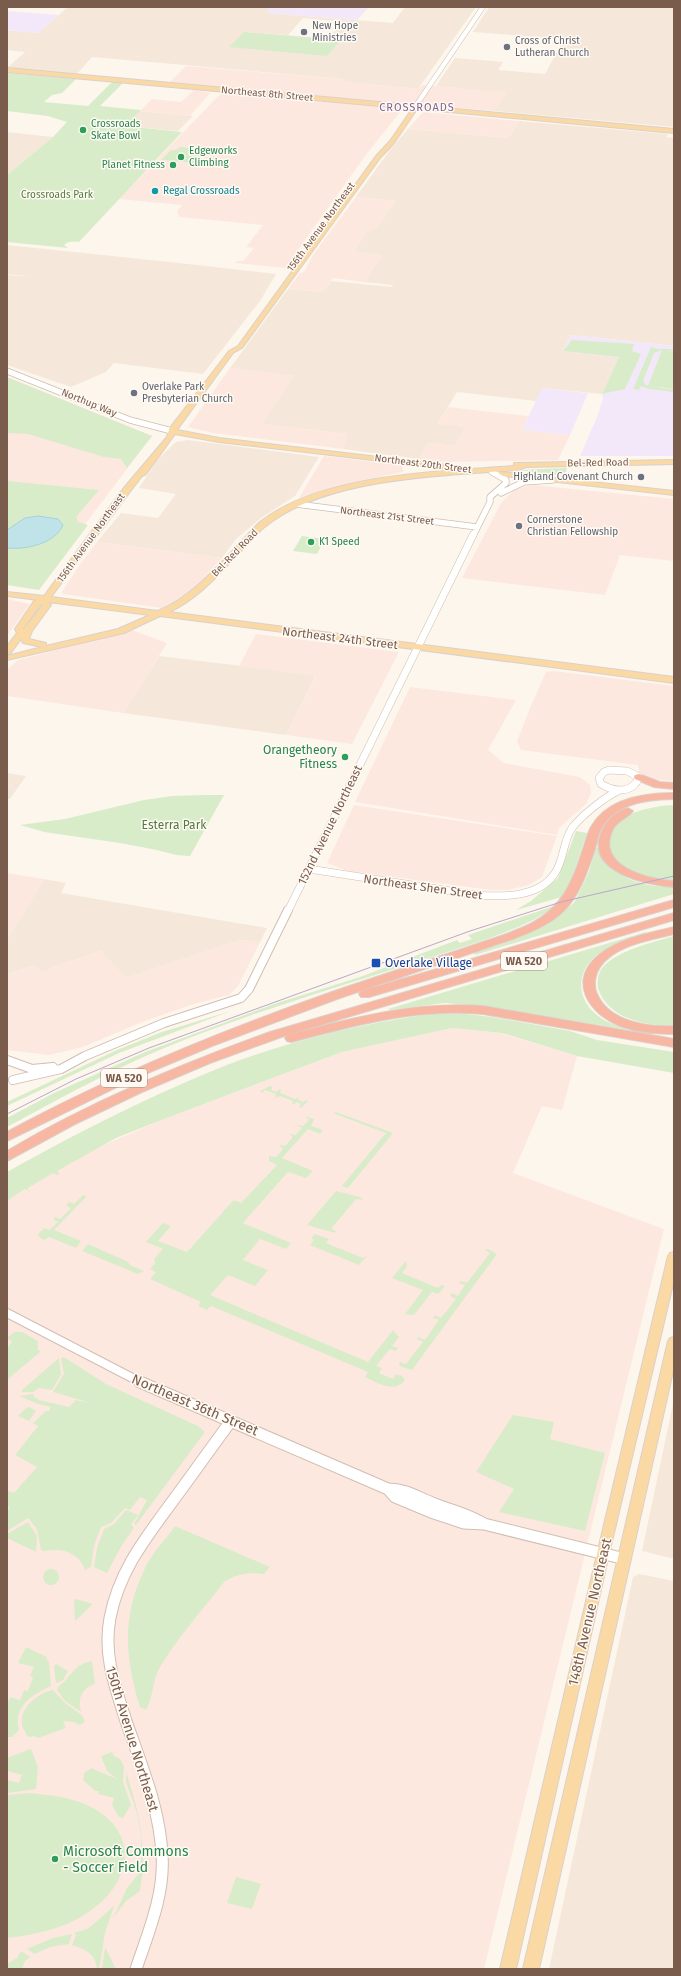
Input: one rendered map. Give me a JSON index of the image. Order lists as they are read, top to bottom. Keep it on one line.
{"streets":{"highway":["WA 520"],"main road":["Northeast 8th Street","156th Avenue Northeast","Bel-Red Road","Northeast 20th Street","Northeast 24th Street","148th Avenue Northeast"],"street":["Northup Way","Northeast 21st Street","152nd Avenue Northeast","Northeast Shen Street","Northeast 36th Street","150th Avenue Northeast"]},"crossings":[["Northeast 8th Street","156th Avenue Northeast"],["156th Avenue Northeast","Northup Way"],["156th Avenue Northeast","Bel-Red Road"],["156th Avenue Northeast","Northeast 20th Street"],["156th Avenue Northeast","Northeast 24th Street"],["Northup Way","Northeast 20th Street"],["Bel-Red Road","Northeast 20th Street"],["Bel-Red Road","Northeast 21st Street"],["Bel-Red Road","Northeast 24th Street"],["Northeast 21st Street","152nd Avenue Northeast"],["Northeast 24th Street","152nd Avenue Northeast"],["152nd Avenue Northeast","Northeast Shen Street"],["Northeast 36th Street","148th Avenue Northeast"],["Northeast 36th Street","150th Avenue Northeast"]],"districts":["CROSSROADS"],"parks":["Crossroads Park","Esterra Park"],"places":{"other":["New Hope Ministries","Cross of Christ Lutheran Church","Crossroads Skate Bowl","Edgeworks Climbing","Planet Fitness","Regal Crossroads","Overlake Park Presbyterian Church","Highland Covenant Church","Cornerstone Christian Fellowship","K1 Speed","Orangetheory Fitness","Microsoft Commons - Soccer Field"],"transit":["Overlake Village"]}}
